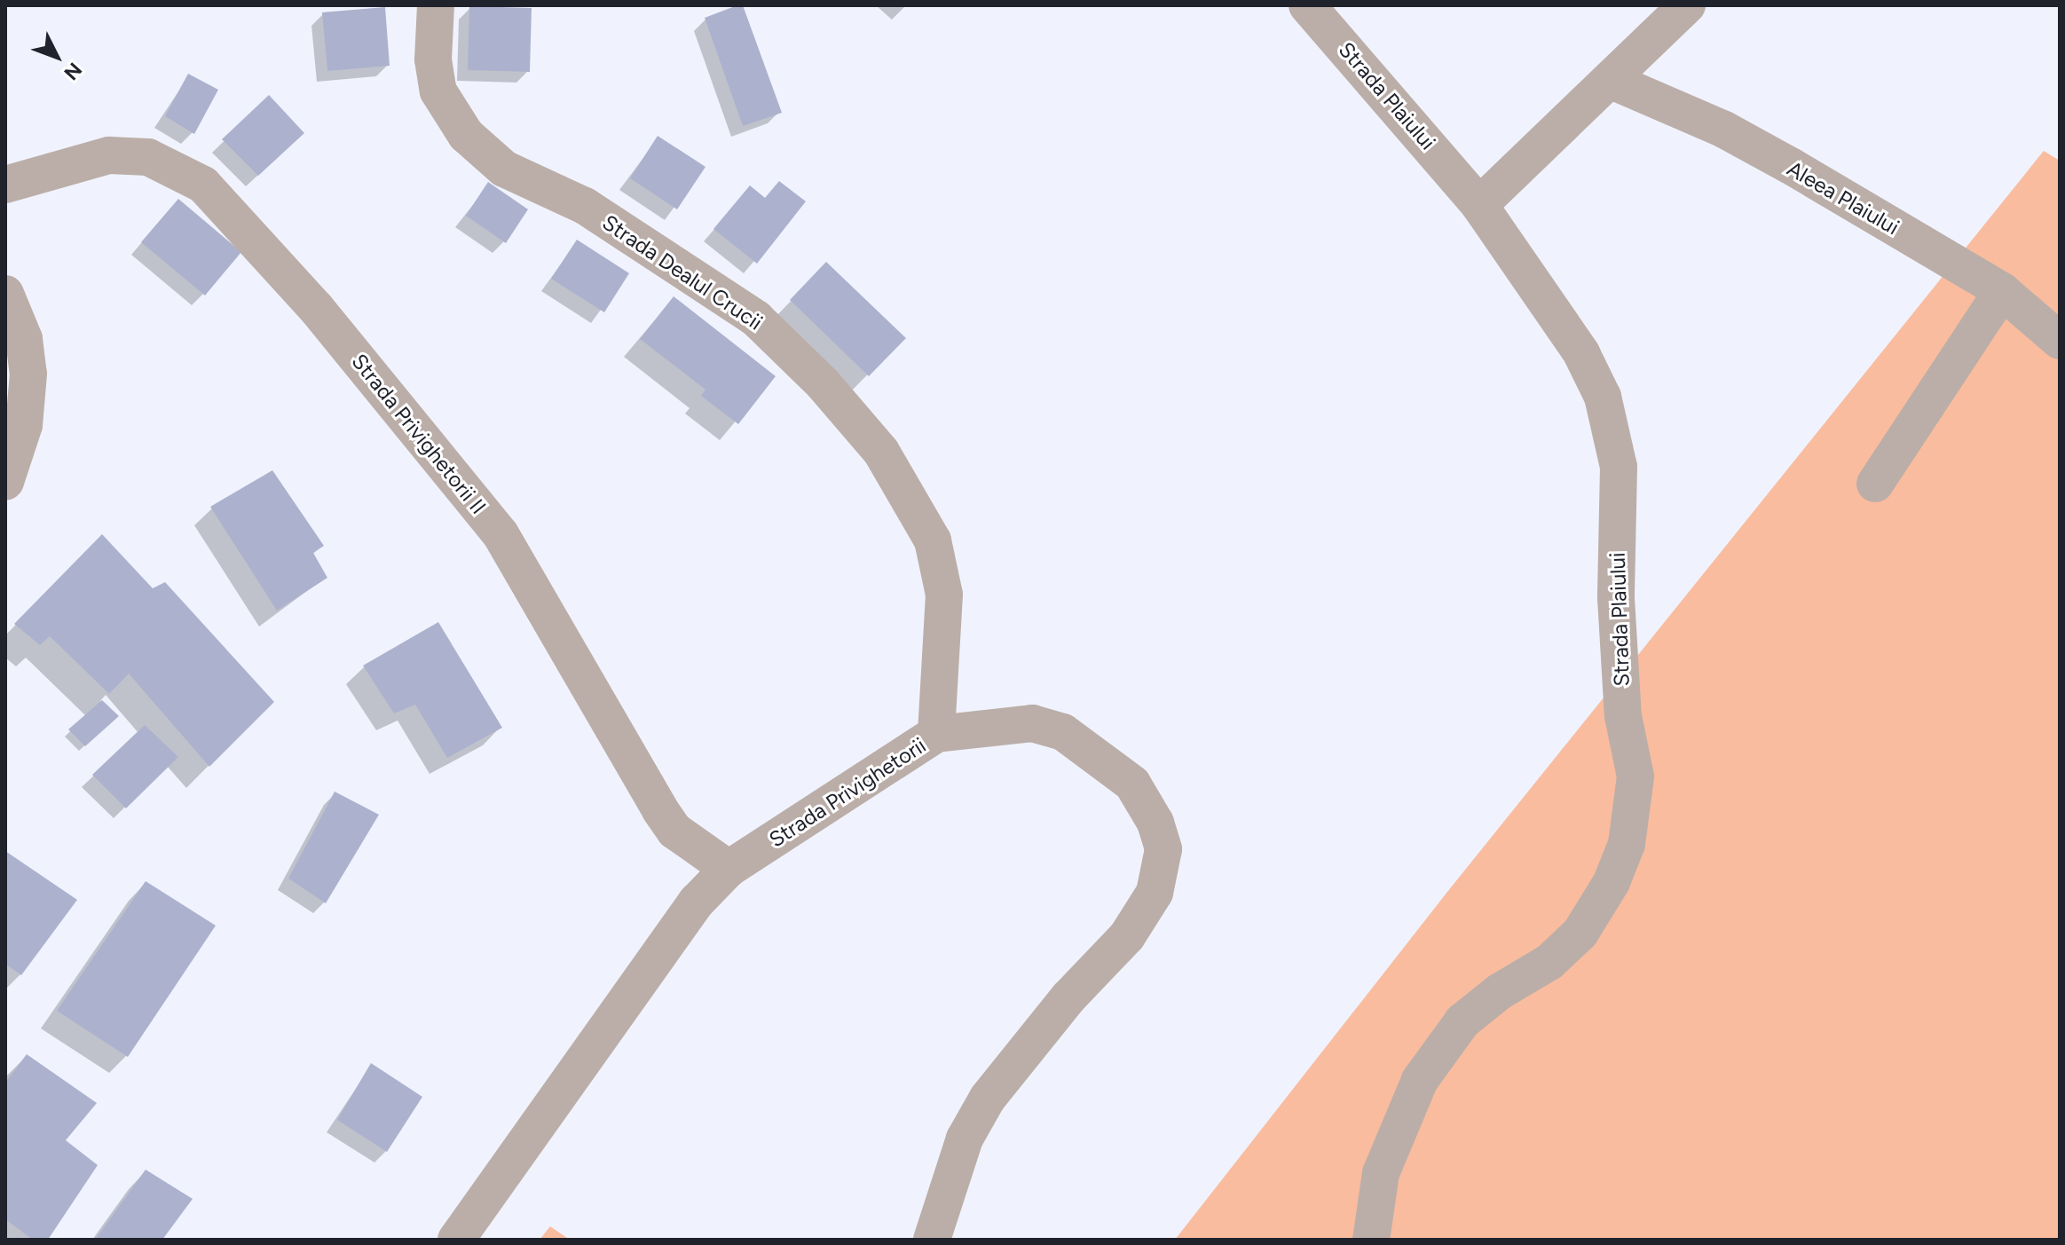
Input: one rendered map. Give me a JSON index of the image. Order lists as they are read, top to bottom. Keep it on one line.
{"streets":{"street":["Strada Plaiului","Aleea Plaiului","Strada Dealul Crucii","Strada Privighetorii II","Strada Privighetorii"]},"crossings":[["Strada Dealul Crucii","Strada Privighetorii"],["Strada Privighetorii II","Strada Privighetorii"]],"north":"bottom right"}
